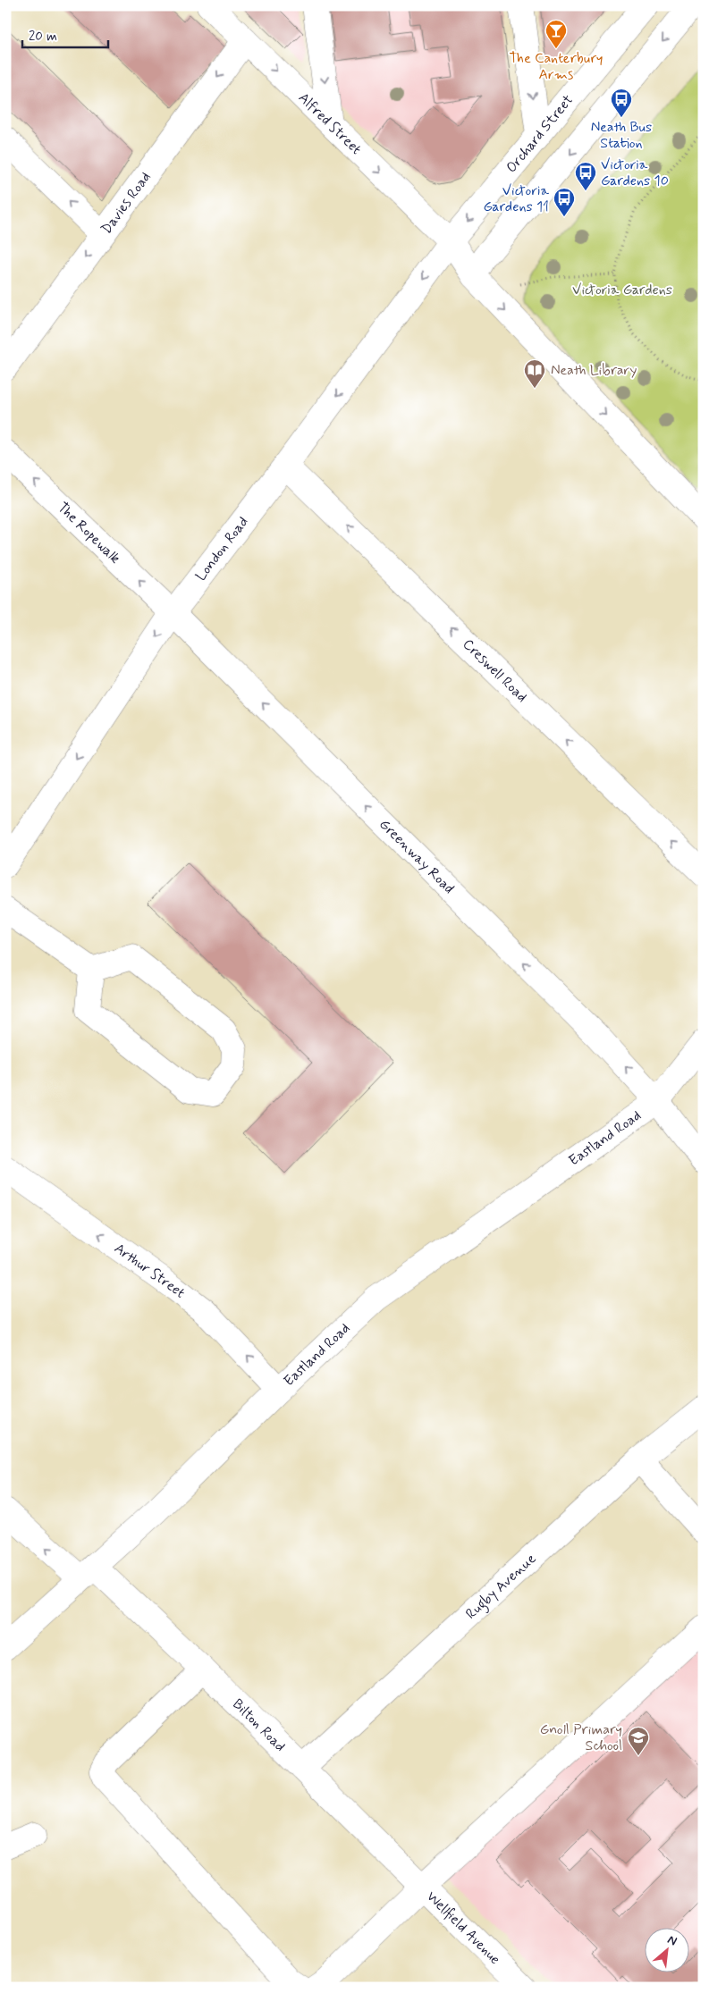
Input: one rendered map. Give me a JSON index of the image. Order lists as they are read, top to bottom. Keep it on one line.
{"streets":{"street":["Alfred Street","Orchard Street","Davies Road","The Ropewalk","London Road","Creswell Road","Greenway Road","Eastland Road","Arthur Street","Rugby Avenue","Bilton Road","Wellfield Avenue"]},"crossings":[["Alfred Street","Orchard Street"],["Alfred Street","Davies Road"],["Alfred Street","London Road"],["Orchard Street","London Road"],["The Ropewalk","London Road"],["The Ropewalk","Greenway Road"],["London Road","Creswell Road"],["London Road","Greenway Road"],["Greenway Road","Eastland Road"],["Eastland Road","Arthur Street"],["Eastland Road","Bilton Road"],["Rugby Avenue","Bilton Road"],["Bilton Road","Wellfield Avenue"]],"one_way":["Alfred Street","Davies Road","The Ropewalk","London Road","Creswell Road","Greenway Road","Arthur Street"],"parks":["Victoria Gardens"],"places":{"bar":["The Canterbury Arms"],"bus stop":["Neath Bus Station","Victoria Gardens 10","Victoria Gardens 11"],"library":["Neath Library"],"school or university":["Gnoll Primary School"]},"scale_bar":"20 m","north":"top right"}
